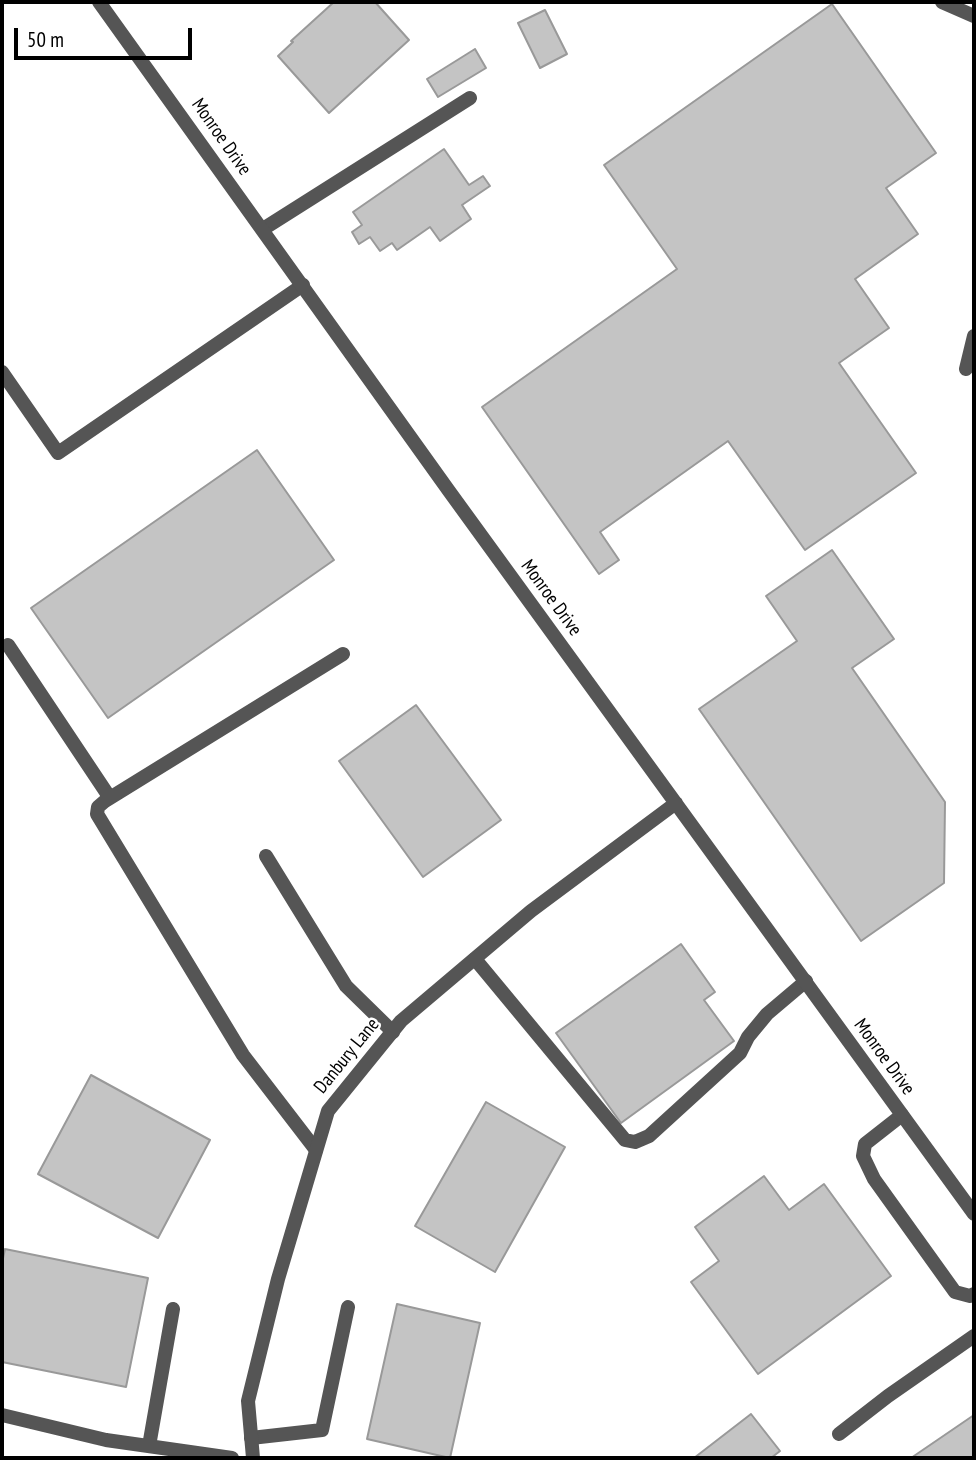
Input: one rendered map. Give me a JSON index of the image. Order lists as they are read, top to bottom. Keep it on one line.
{"streets":{"street":["Monroe Drive","Danbury Lane"]},"crossings":[["Monroe Drive","Danbury Lane"]],"scale_bar":"50 m"}
